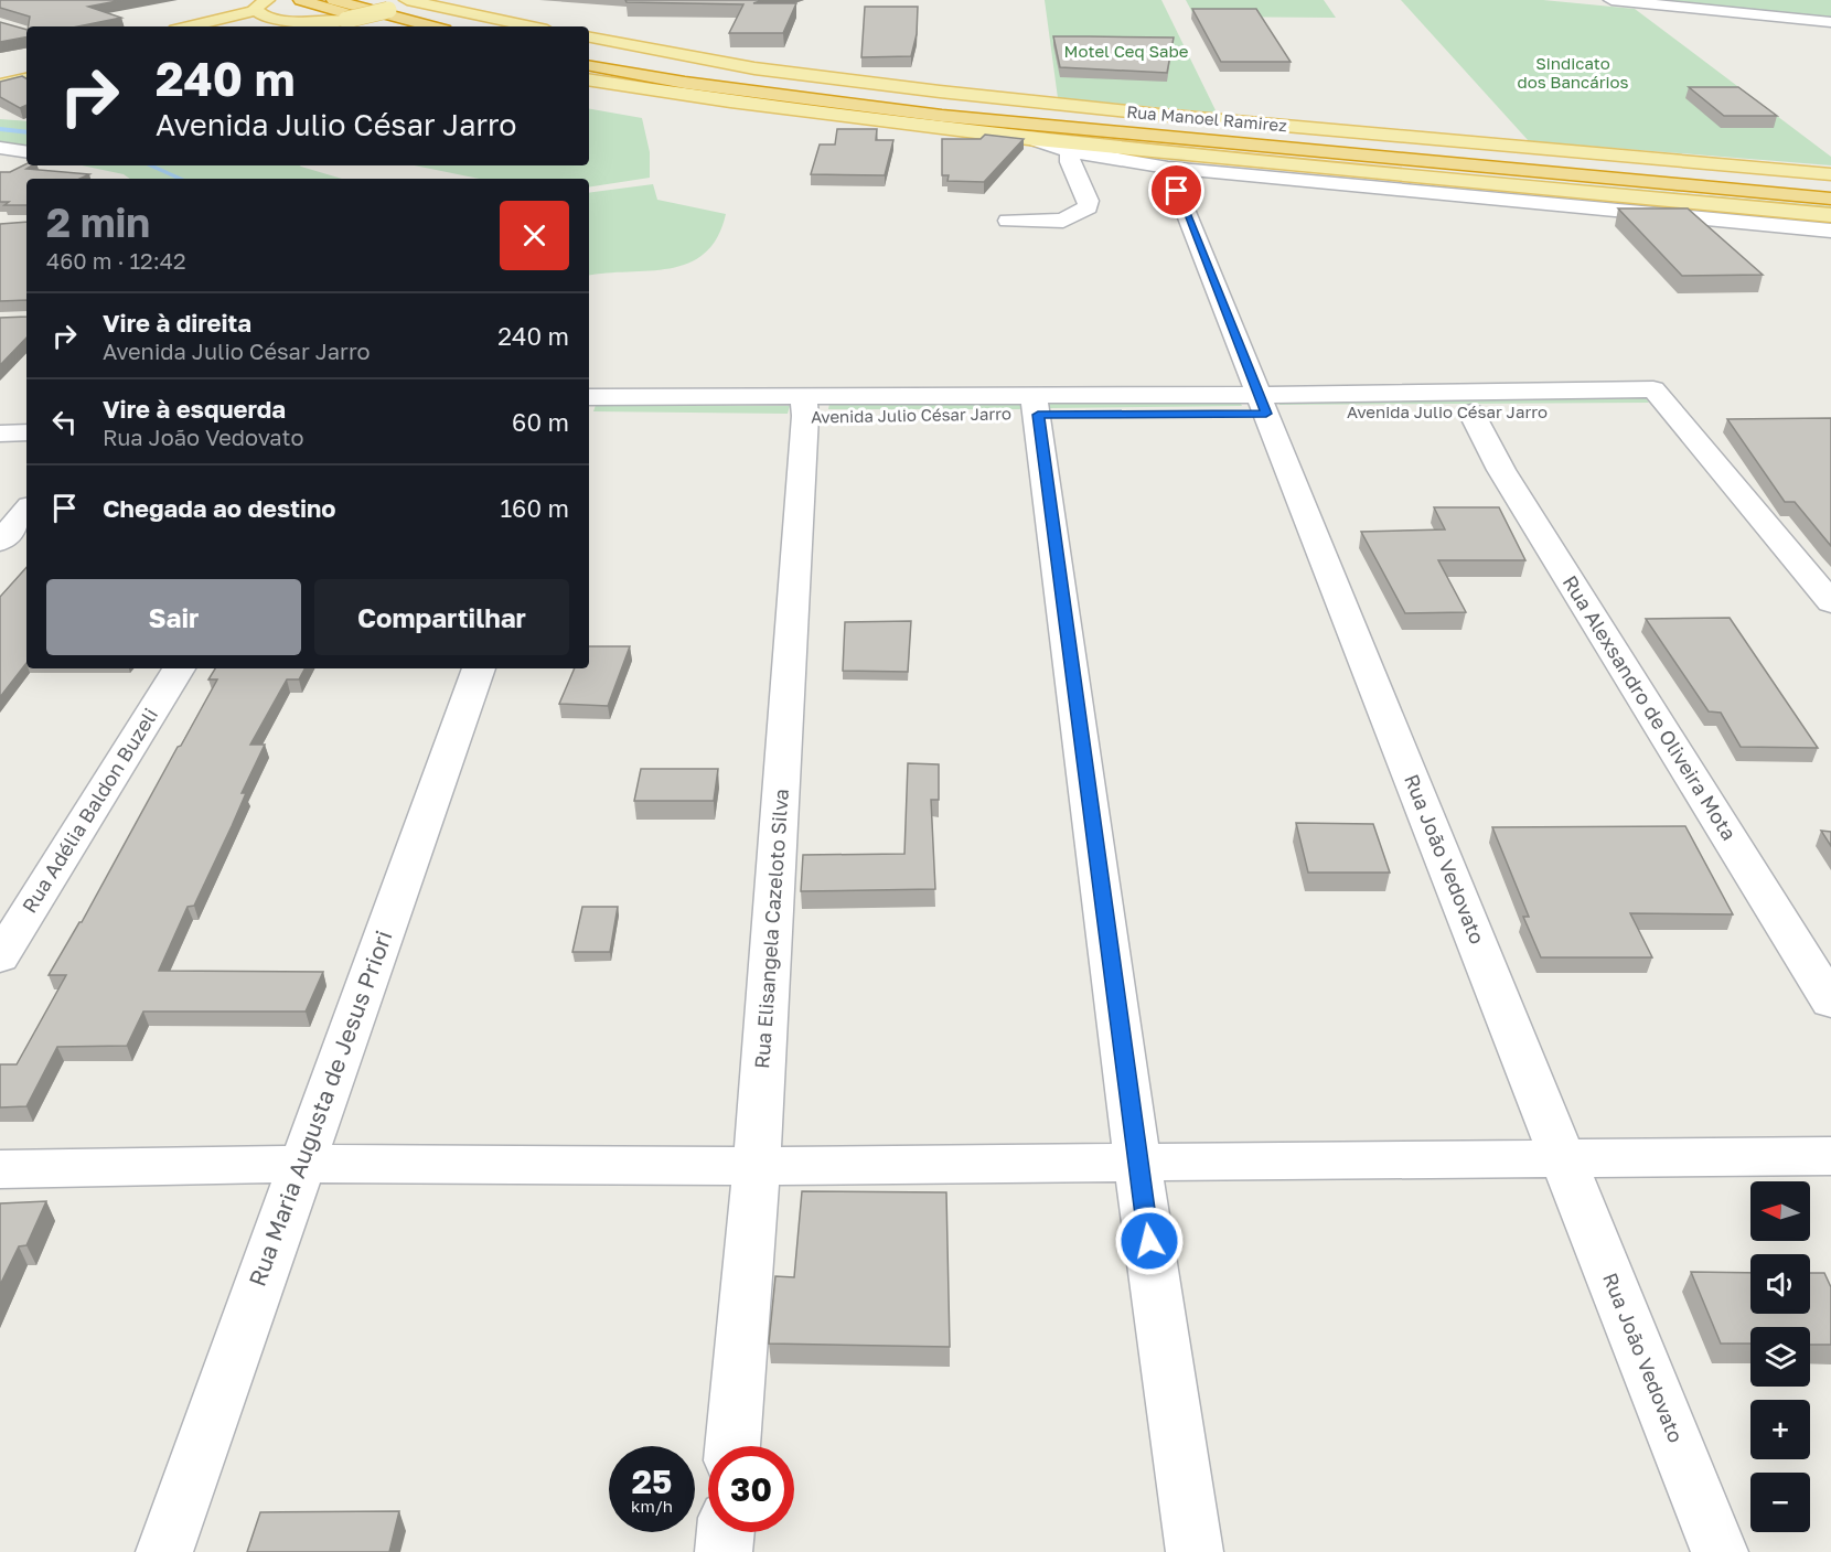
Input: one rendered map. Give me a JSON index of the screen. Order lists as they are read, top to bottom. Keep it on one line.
{"streets":{"main road":["Rua Manoel Ramirez"],"street":["Avenida Julio César Jarro","Rua Alexsandro de Oliveira Mota","Rua Adélia Baldon Buzeli","Rua João Vedovato","Rua Elisangela Cazeloto Silva","Rua Maria Augusta de Jesus Priori"]},"crossings":[["Avenida Julio César Jarro","Rua Alexsandro de Oliveira Mota"],["Avenida Julio César Jarro","Rua João Vedovato"],["Avenida Julio César Jarro","Rua Elisangela Cazeloto Silva"]],"parks":["Motel Ceq Sabe","Sindicato dos Bancários"],"north":"left","page":{"turn":["240 m","Avenida Julio César Jarro"],"heading":["2 min","460 m · 12:42"],"list":[{"name":"Vire à direita","note":"Avenida Julio César Jarro","value":"240 m"},{"name":"Vire à esquerda","note":"Rua João Vedovato","value":"60 m"},{"name":"Chegada ao destino","value":"160 m"}],"buttons":["Sair","Compartilhar"],"map_buttons":["+","−"],"speed":"25 km/h","limit":"30"}}
